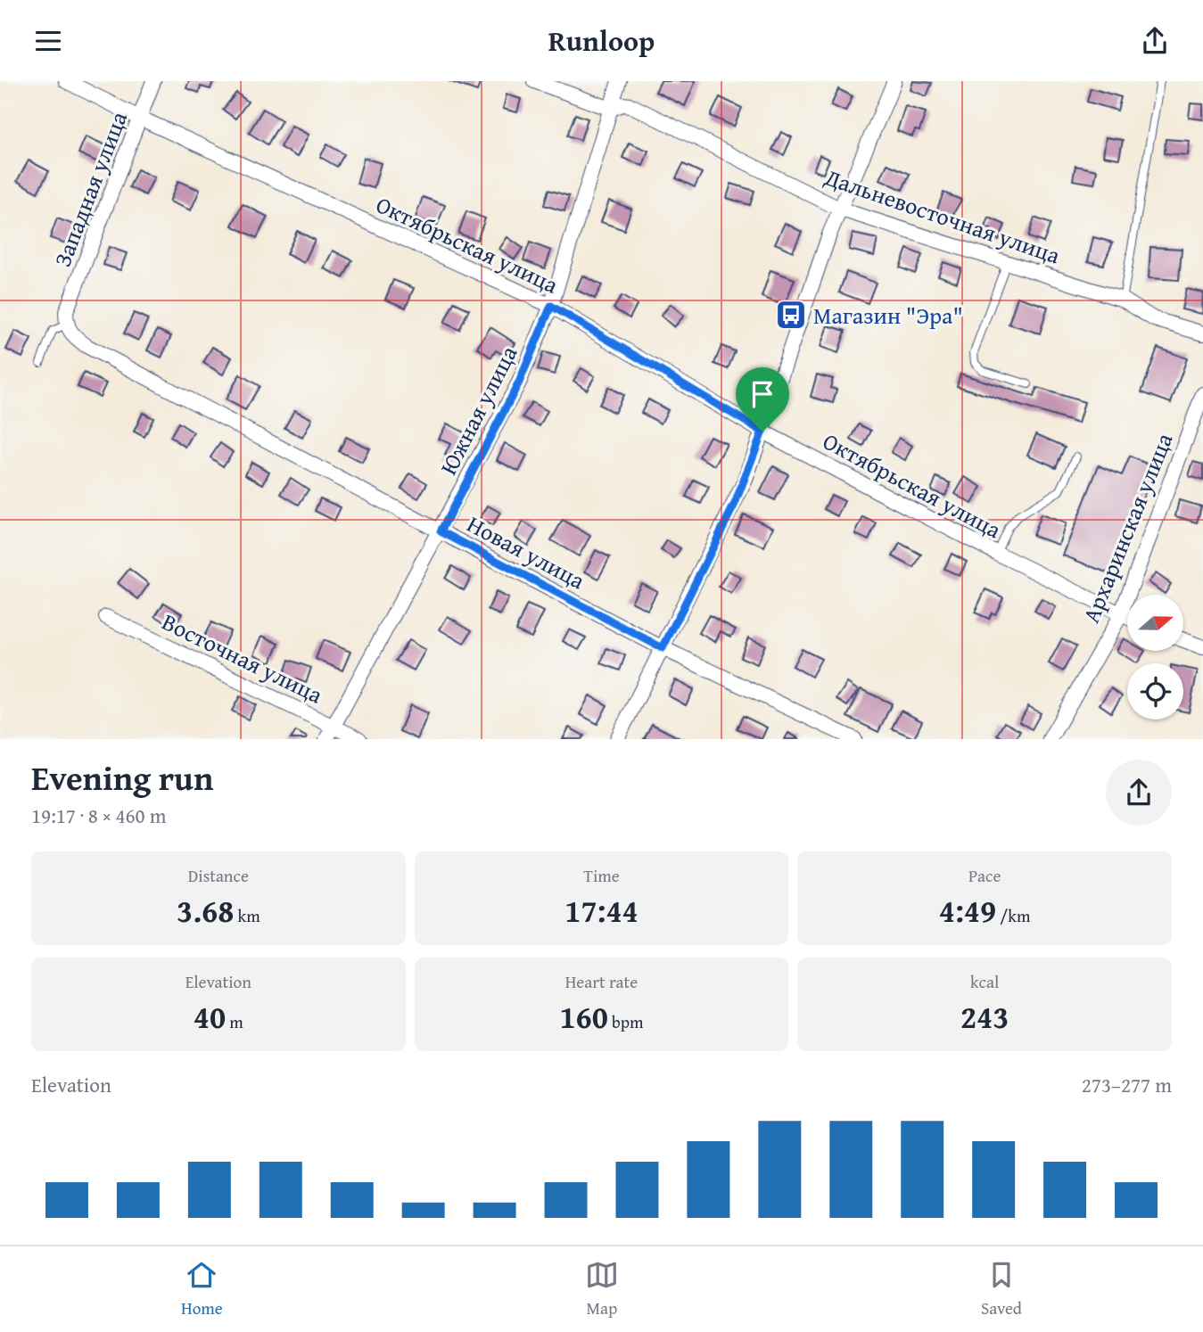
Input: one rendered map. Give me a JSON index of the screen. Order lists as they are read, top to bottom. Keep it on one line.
{"streets":{"street":["Западная улица","Дальневосточная улица","Октябрьская улица","Южная улица","Архаринская улица","Новая улица","Восточная улица"]},"crossings":[["Западная улица","Октябрьская улица"],["Западная улица","Новая улица"],["Дальневосточная улица","Южная улица"],["Октябрьская улица","Южная улица"],["Октябрьская улица","Архаринская улица"],["Южная улица","Новая улица"],["Южная улица","Восточная улица"]],"places":{"bus stop":["Магазин \"Эра\""]},"north":"right","page":{"header":"Runloop","heading":["Evening run","19:17 · 8 × 460 m"],"stats":[["Distance","3.68 km"],["Time","17:44"],["Pace","4:49 /km"],["Elevation","40 m"],["Heart rate","160 bpm"],["kcal","243"]],"chart":["Elevation","273–277 m"],"tabs":["Home","Map","Saved"]}}
